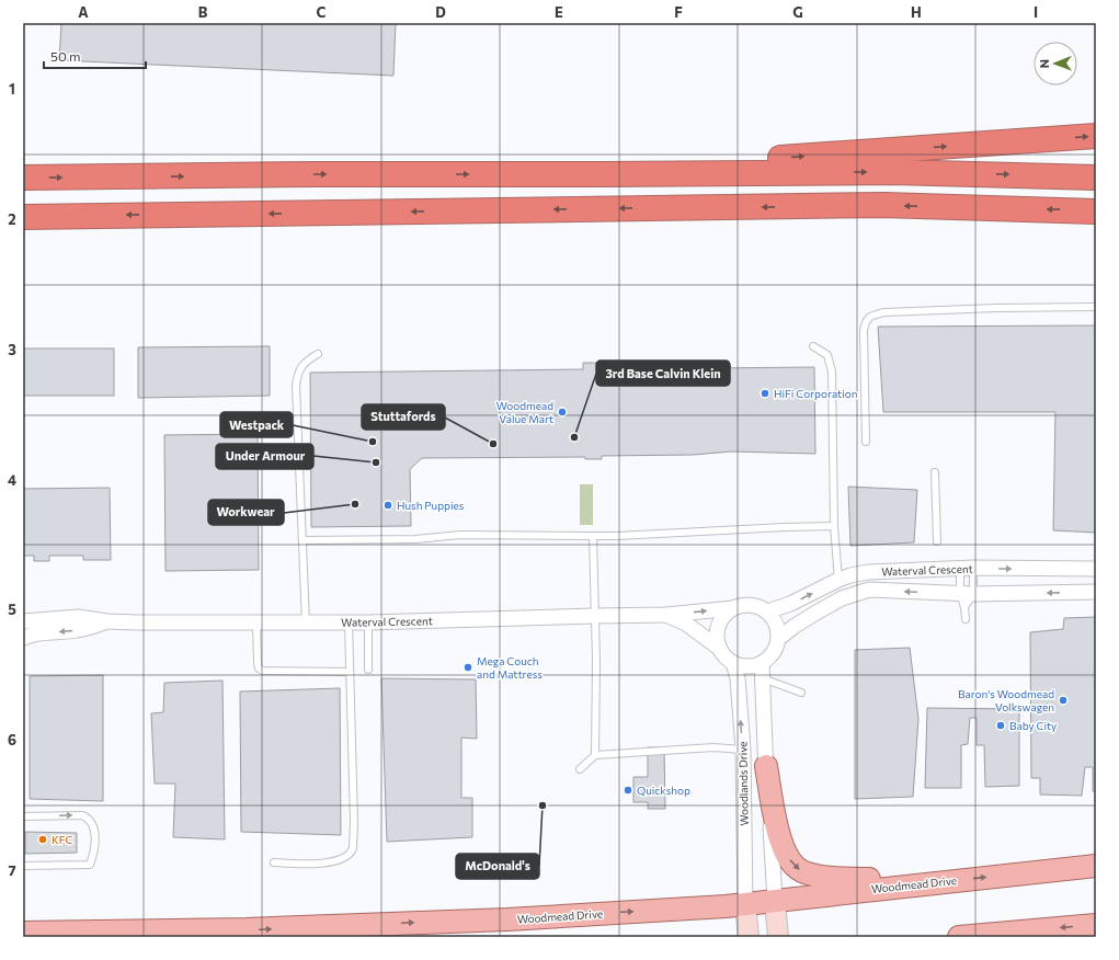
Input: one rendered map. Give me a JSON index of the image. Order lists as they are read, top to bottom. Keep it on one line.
{"streets":{"main road":["Woodmead Drive"],"street":["Waterval Crescent","Woodlands Drive"]},"crossings":[["Waterval Crescent","Woodlands Drive"],["Woodlands Drive","Woodmead Drive"]],"one_way":["Woodmead Drive"],"places":["HiFi Corporation","Woodmead Value Mart","3rd Base Calvin Klein","Westpack","Stuttafords","Under Armour","Workwear","Hush Puppies","Mega Couch and Mattress","Baron's Woodmead Volkswagen","Baby City","Quickshop","McDonald's","KFC"],"scale_bar":"50 m","north":"left","grid":{"columns":["A","B","C","D","E","F","G","H","I"],"rows":["1","2","3","4","5","6","7"]}}
